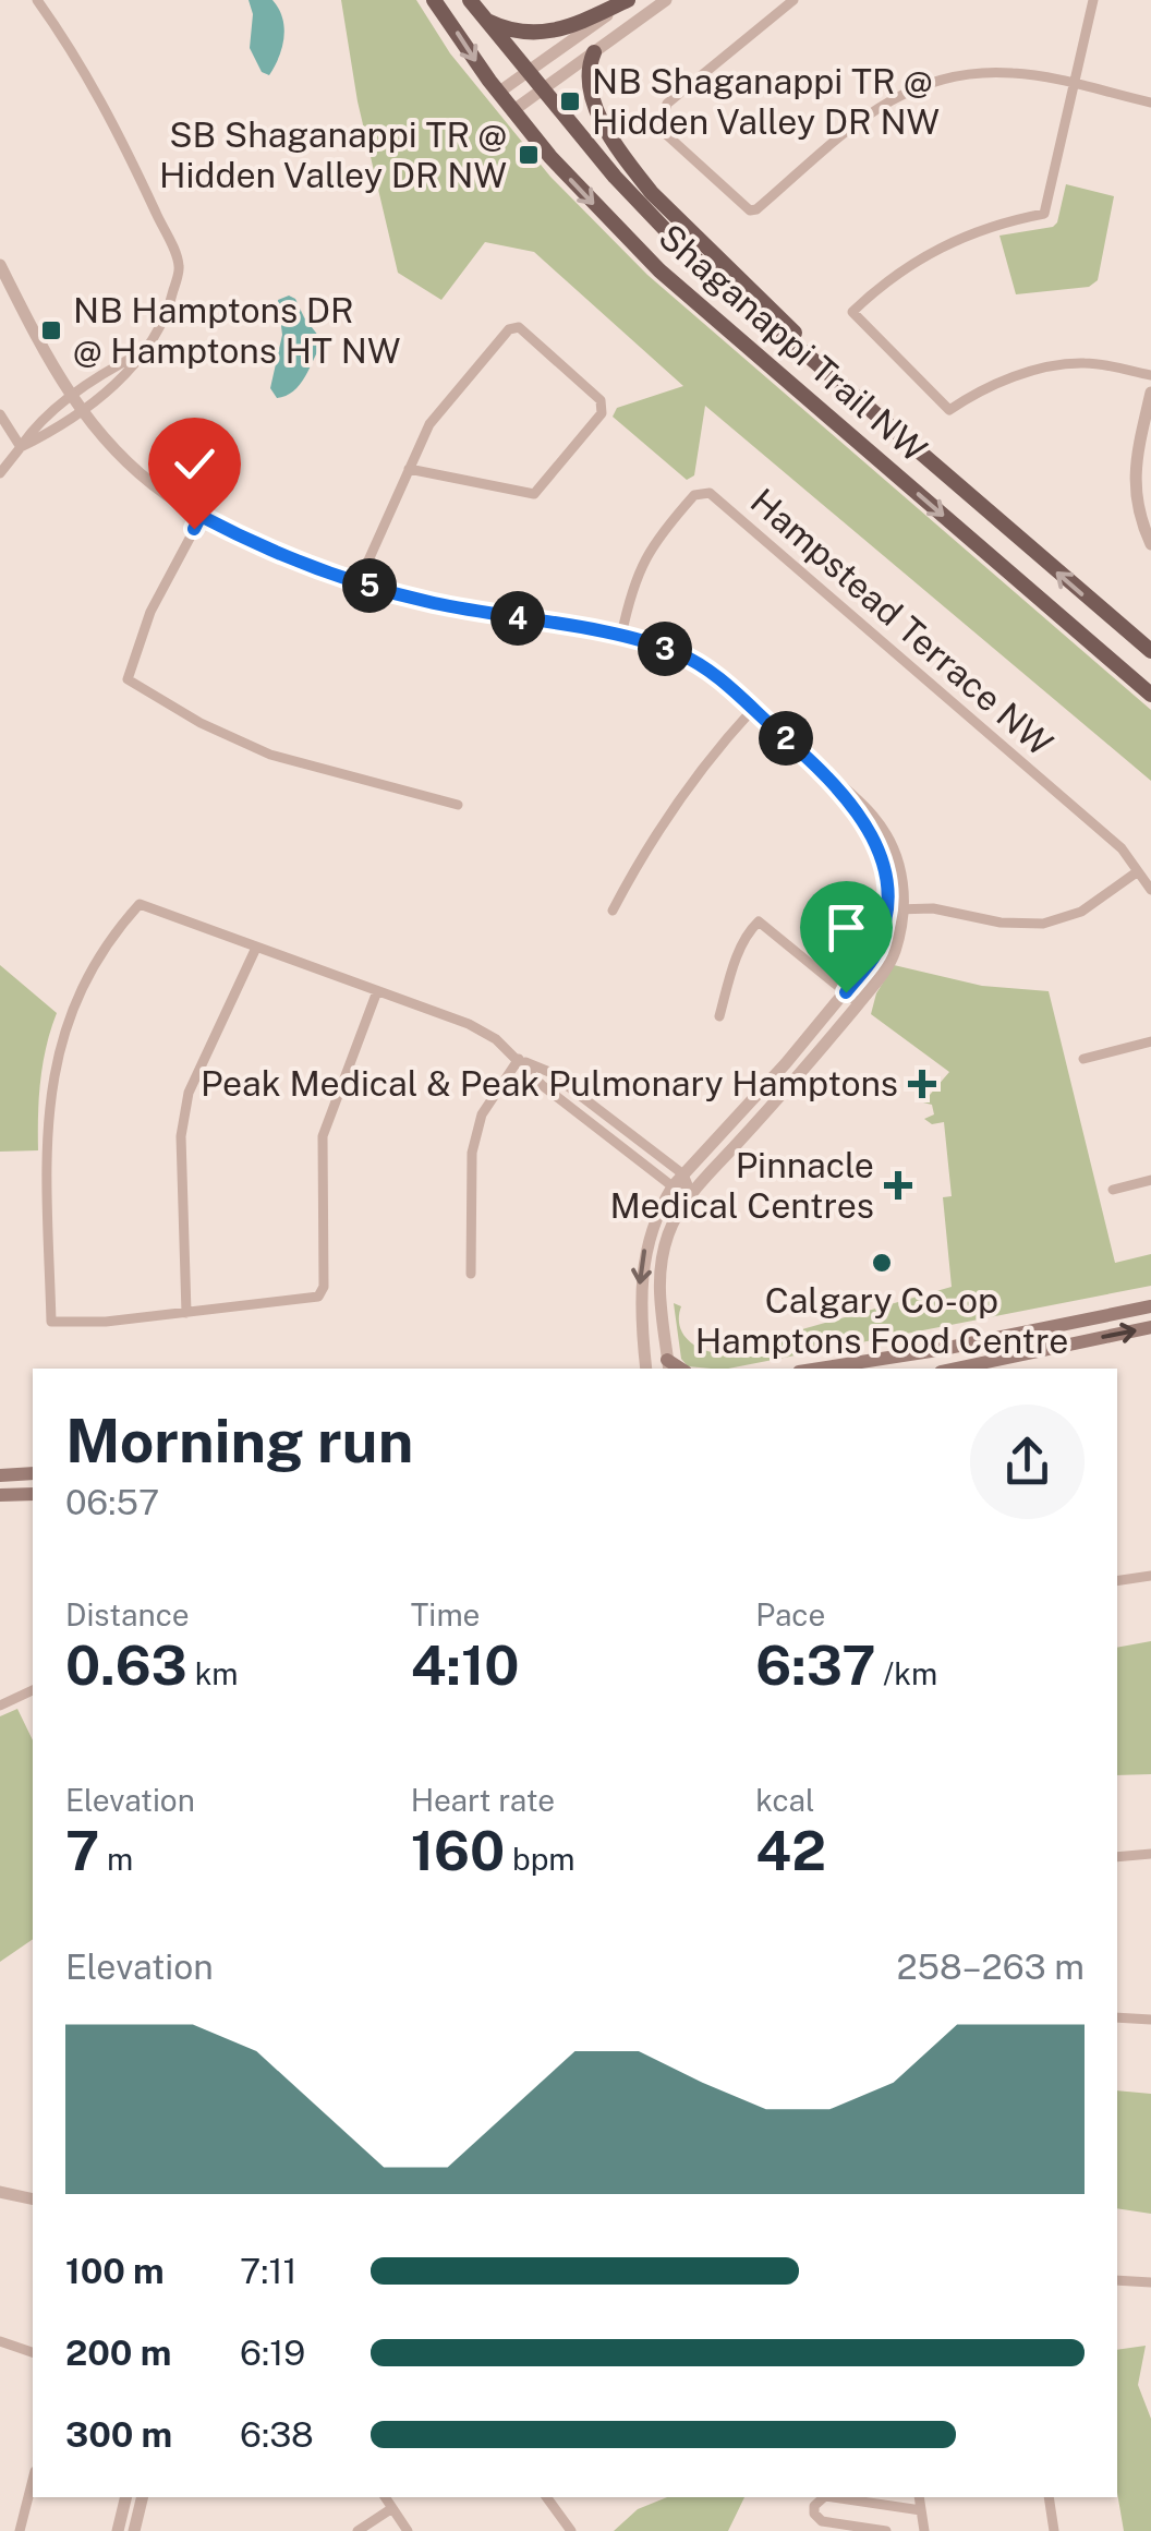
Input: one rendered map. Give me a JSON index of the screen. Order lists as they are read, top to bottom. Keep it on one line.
{"streets":{"main road":["Shaganappi Trail NW"],"street":["Hampstead Terrace NW"]},"places":{"transit":["NB Shaganappi TR @ Hidden Valley DR NW","SB Shaganappi TR @ Hidden Valley DR NW","NB Hamptons DR @ Hamptons HT NW"],"health":["Peak Medical & Peak Pulmonary Hamptons","Pinnacle Medical Centres"],"other":["Calgary Co-op Hamptons Food Centre"]},"page":{"pins":["5","4","3","2"],"heading":["Morning run","06:57"],"stats":[["Distance","0.63 km"],["Time","4:10"],["Pace","6:37 /km"],["Elevation","7 m"],["Heart rate","160 bpm"],["kcal","42"]],"chart":["Elevation","258–263 m"],"list":[{"name":"100 m","note":"7:11"},{"name":"200 m","note":"6:19"},{"name":"300 m","note":"6:38"}]}}
